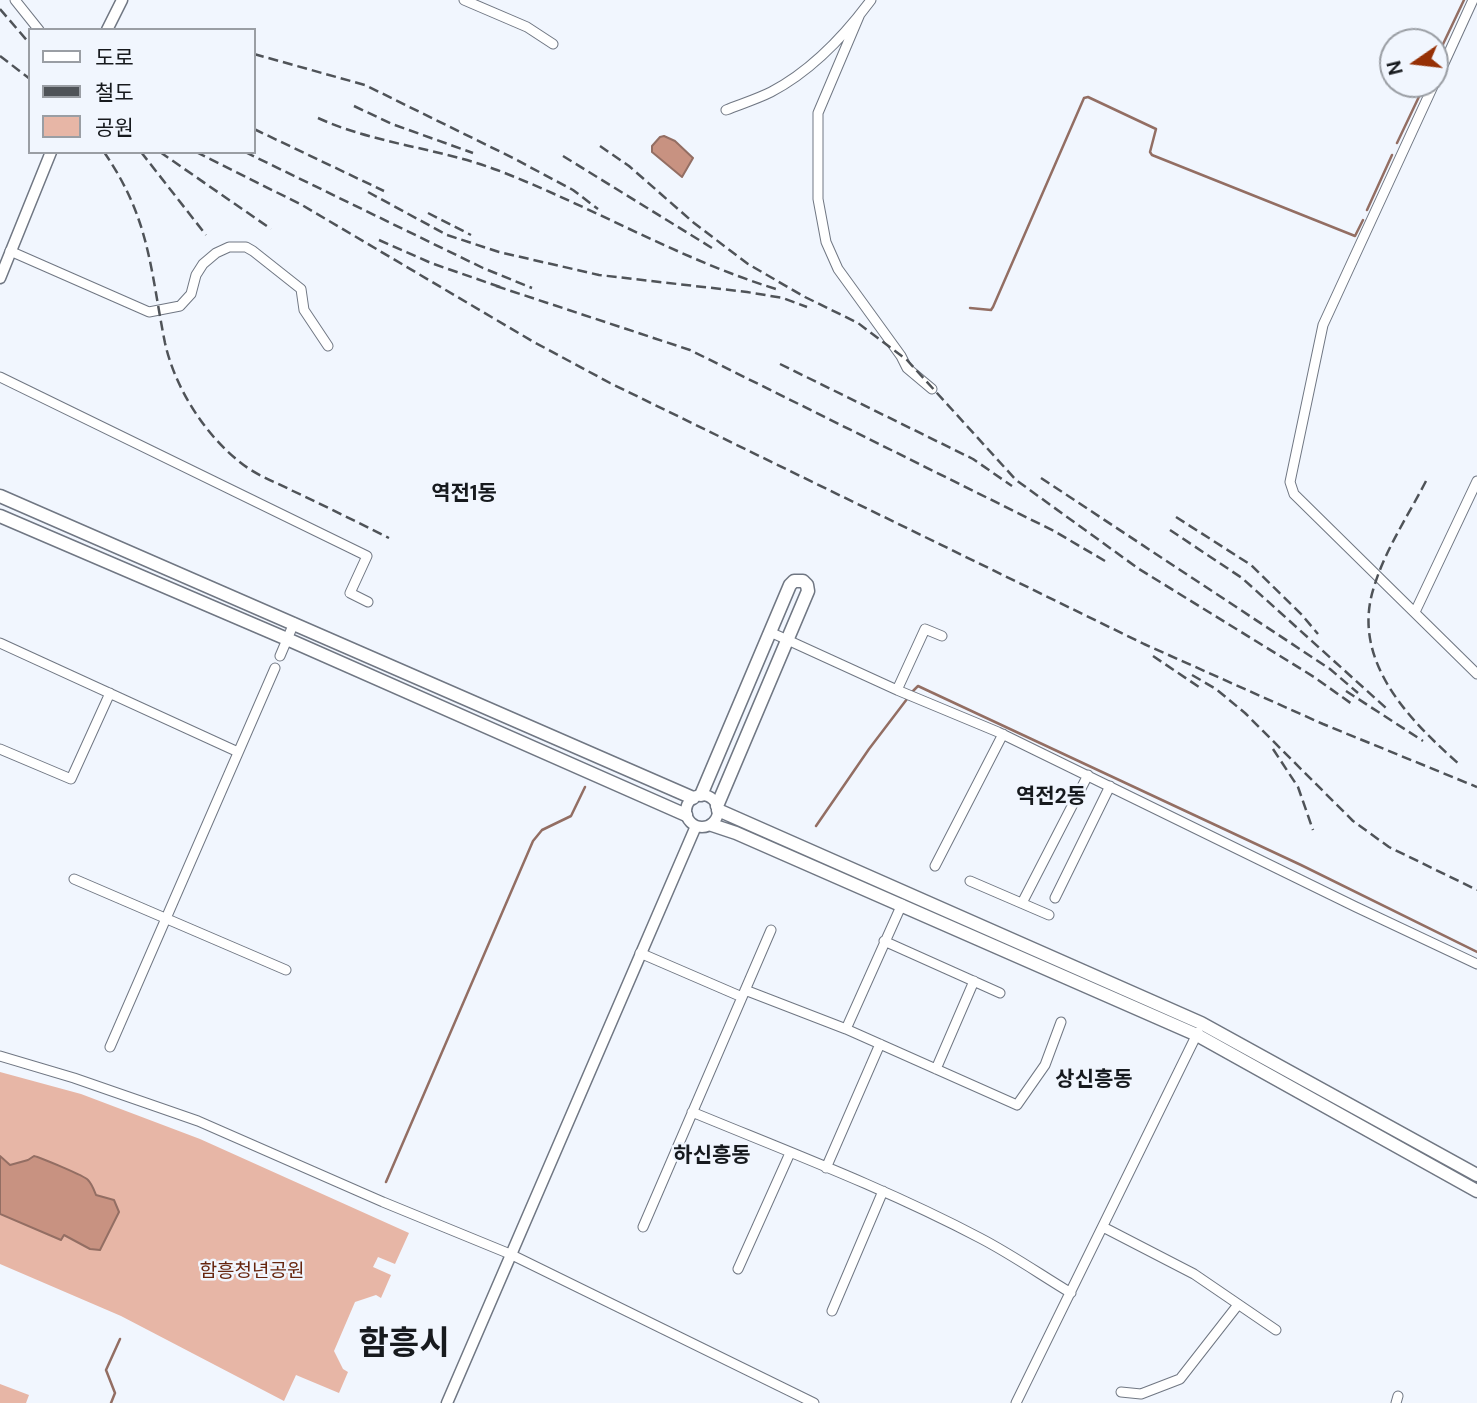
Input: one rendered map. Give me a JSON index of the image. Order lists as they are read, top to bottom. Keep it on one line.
{"districts":["역전1동","역전2동","상신흥동","하신흥동","함흥시"],"parks":["함흥청년공원"],"legend":["도로","철도","공원"],"north":"left"}
